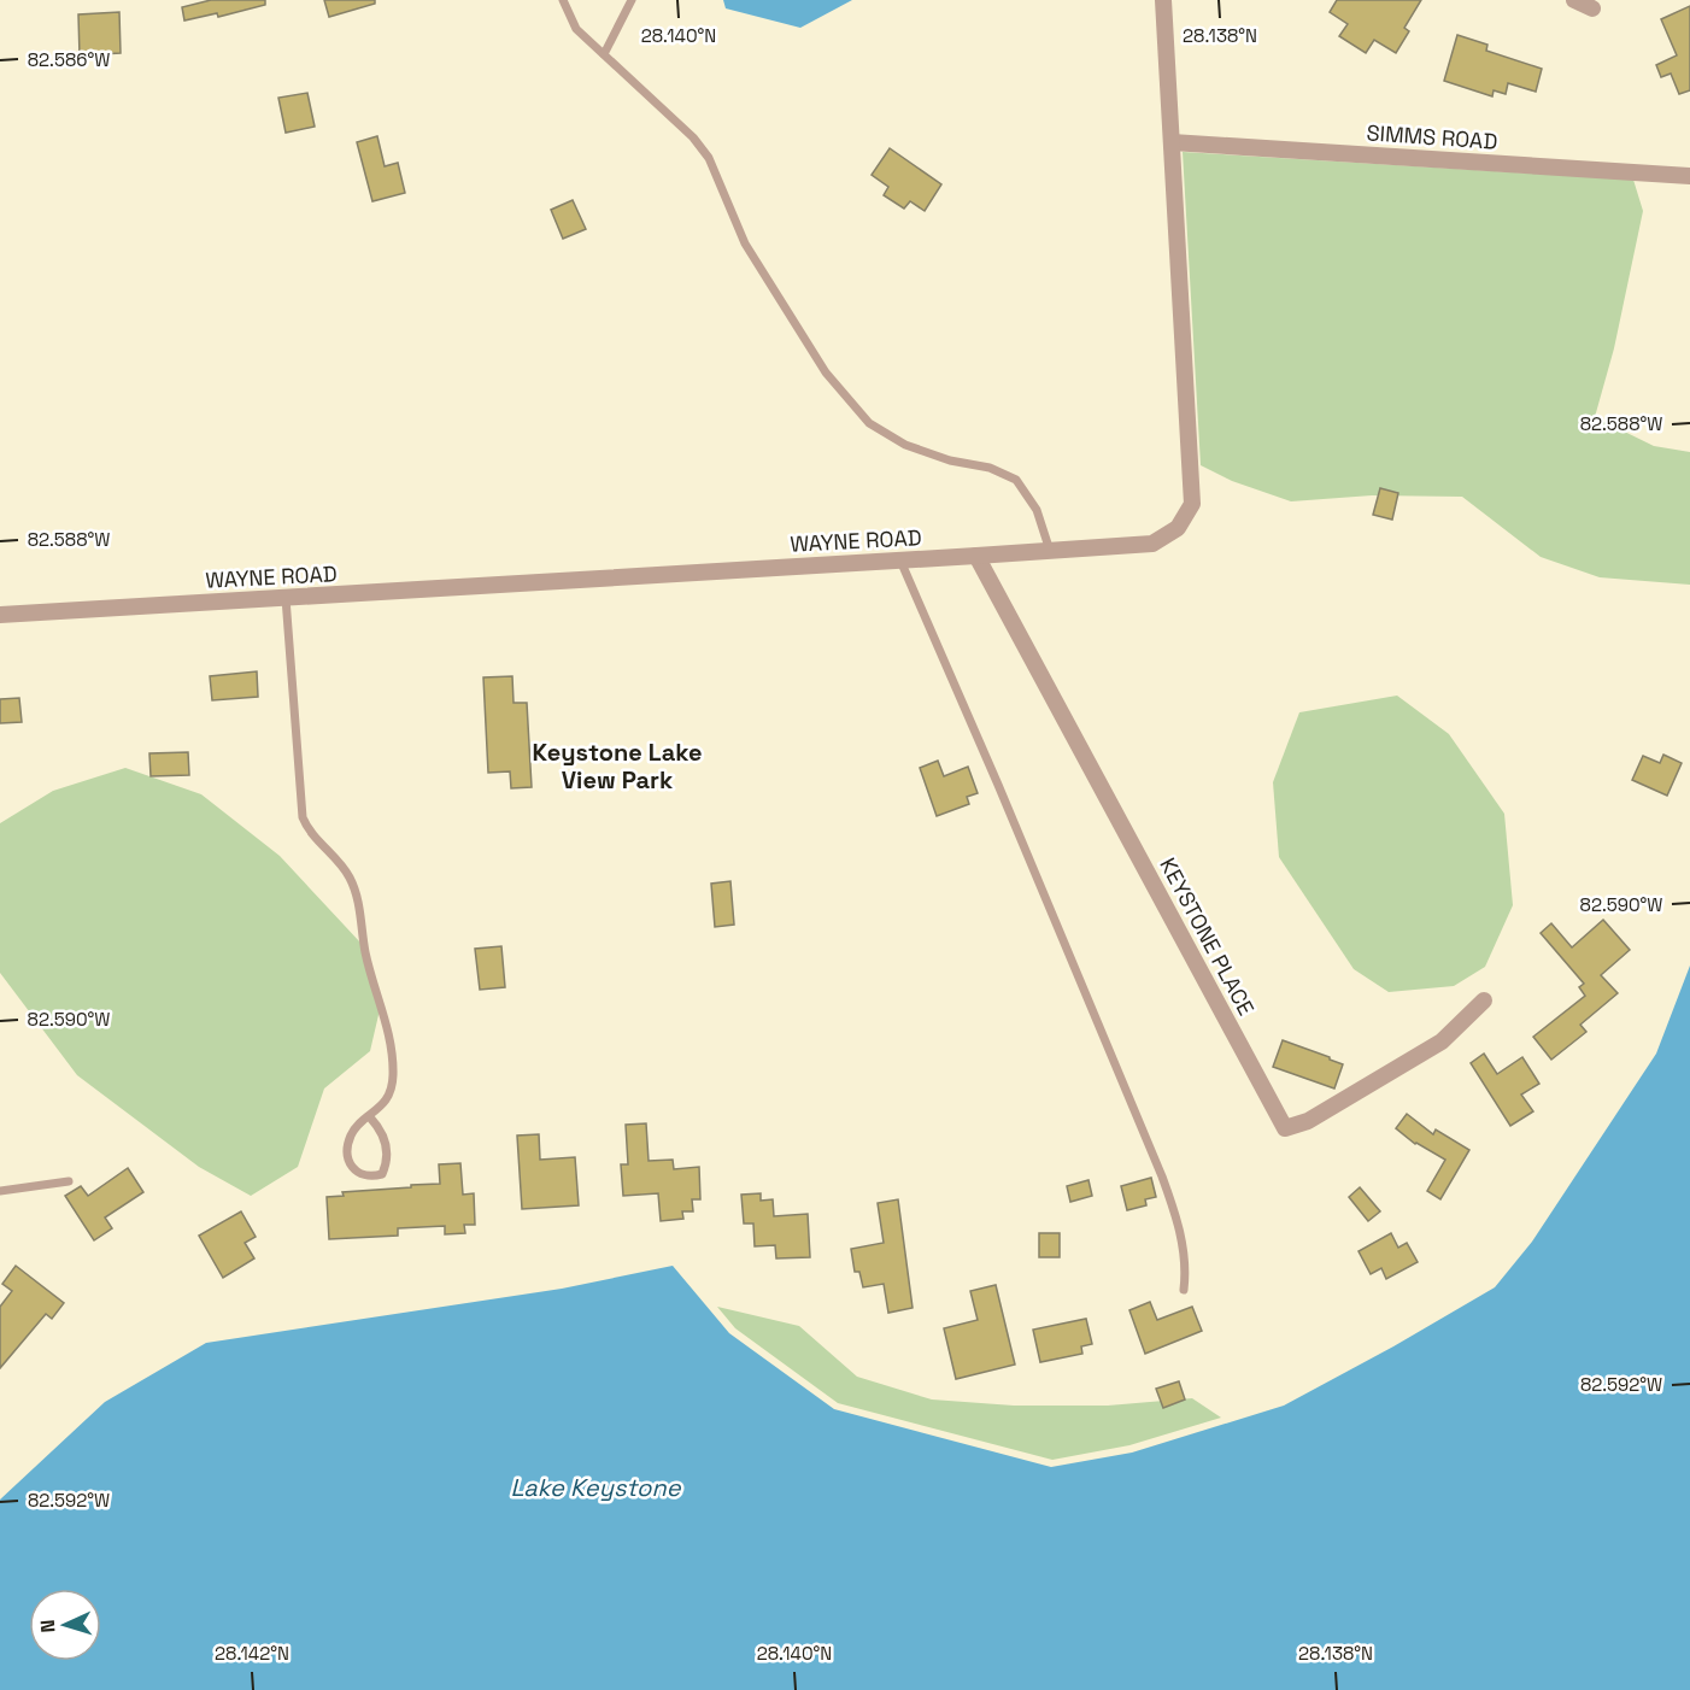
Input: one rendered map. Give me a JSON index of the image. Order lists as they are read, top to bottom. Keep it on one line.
{"streets":{"street":["SIMMS ROAD","WAYNE ROAD","KEYSTONE PLACE"]},"crossings":[["SIMMS ROAD","WAYNE ROAD"],["WAYNE ROAD","KEYSTONE PLACE"]],"districts":["Keystone Lake View Park"],"water":["Lake Keystone"],"north":"left","coordinates":["28.140°N","28.138°N","82.586°W","82.588°W","82.590°W","82.592°W","28.142°N"]}
